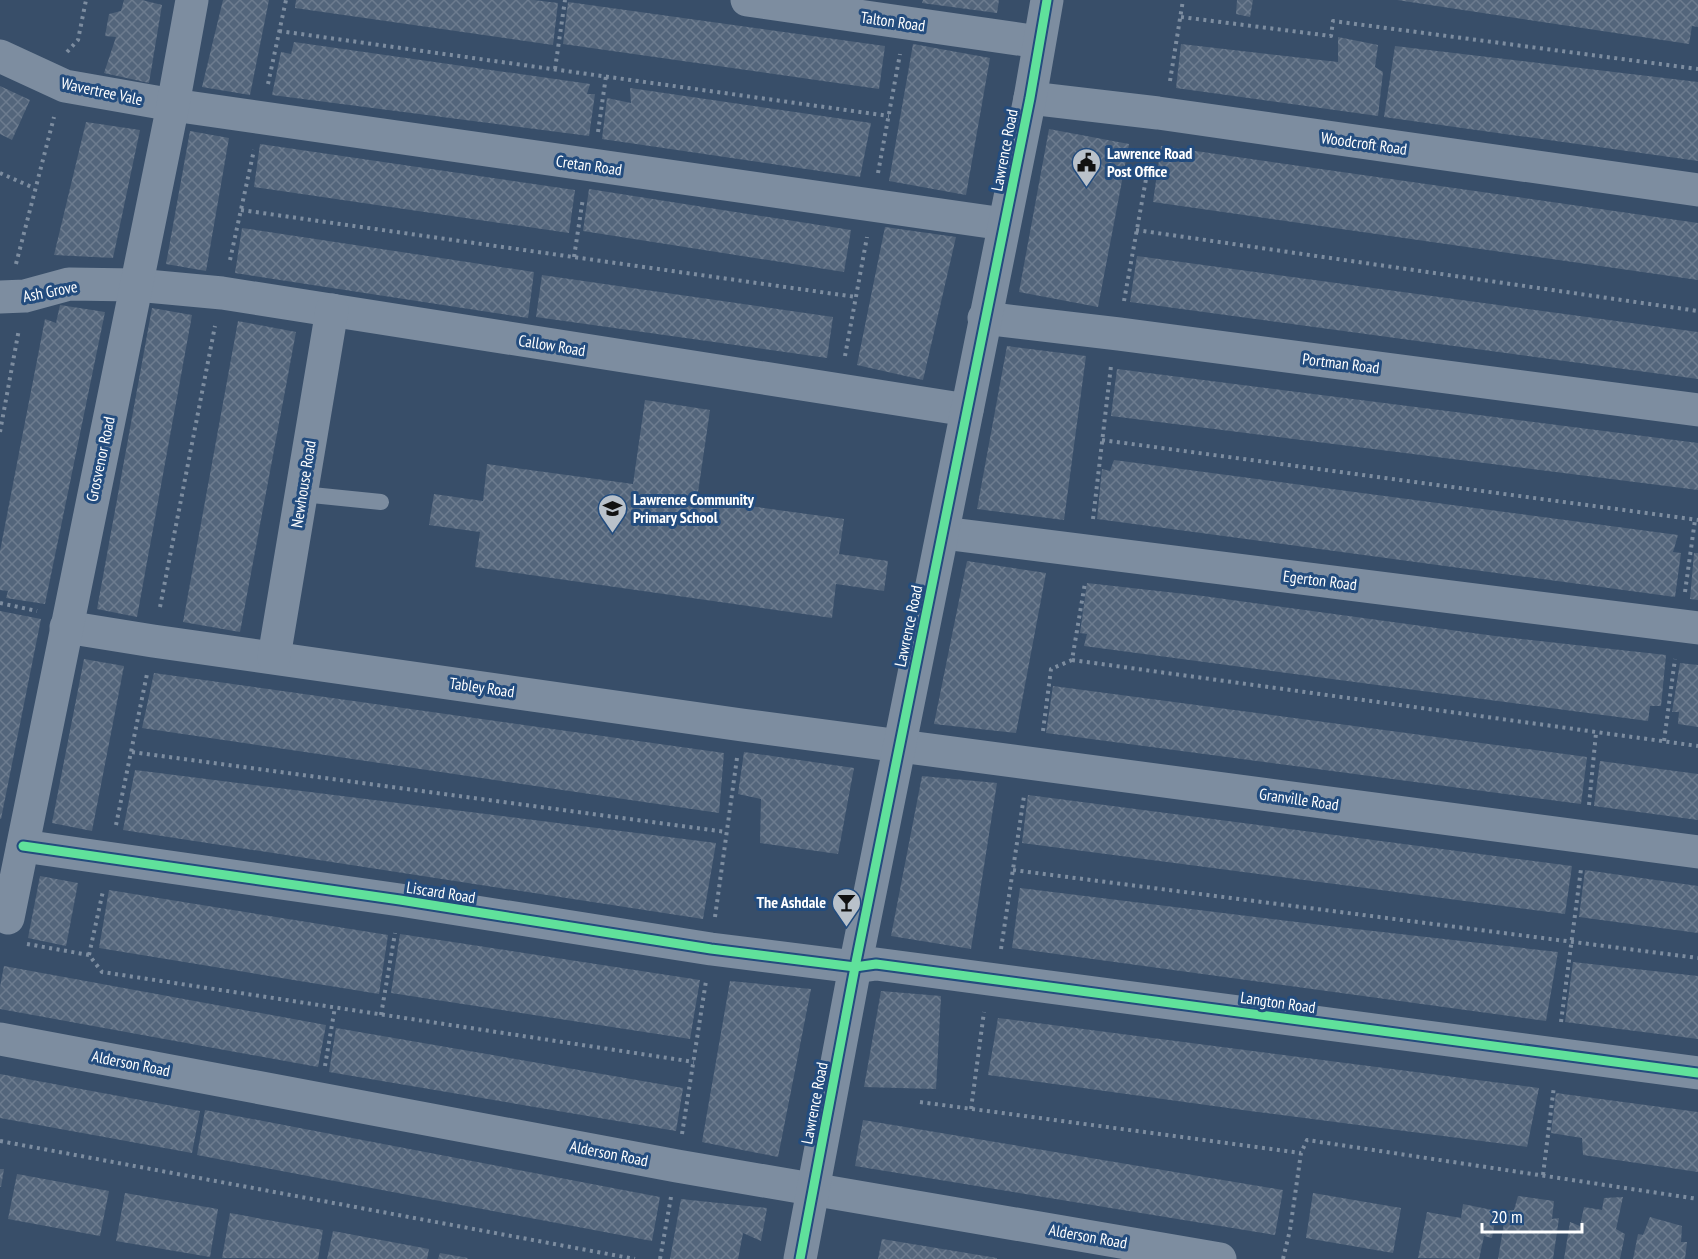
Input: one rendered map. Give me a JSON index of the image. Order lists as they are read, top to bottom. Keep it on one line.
{"streets":{"street":["Talton Road","Wavertree Vale","Woodcroft Road","Lawrence Road","Cretan Road","Ash Grove","Callow Road","Portman Road","Grosvenor Road","Newhouse Road","Egerton Road","Tabley Road","Granville Road","Liscard Road","Langton Road","Alderson Road"]},"crossings":[["Talton Road","Lawrence Road"],["Wavertree Vale","Cretan Road"],["Wavertree Vale","Grosvenor Road"],["Woodcroft Road","Lawrence Road"],["Lawrence Road","Cretan Road"],["Lawrence Road","Callow Road"],["Lawrence Road","Portman Road"],["Lawrence Road","Egerton Road"],["Lawrence Road","Tabley Road"],["Lawrence Road","Granville Road"],["Lawrence Road","Liscard Road"],["Lawrence Road","Langton Road"],["Lawrence Road","Alderson Road"],["Cretan Road","Grosvenor Road"],["Ash Grove","Callow Road"],["Ash Grove","Grosvenor Road"],["Callow Road","Grosvenor Road"],["Callow Road","Newhouse Road"],["Grosvenor Road","Tabley Road"],["Grosvenor Road","Liscard Road"],["Newhouse Road","Tabley Road"],["Tabley Road","Granville Road"],["Liscard Road","Langton Road"]],"places":{"public building":["Lawrence Road Post Office"],"school or university":["Lawrence Community Primary School"],"bar":["The Ashdale"]},"scale_bar":"20 m"}
